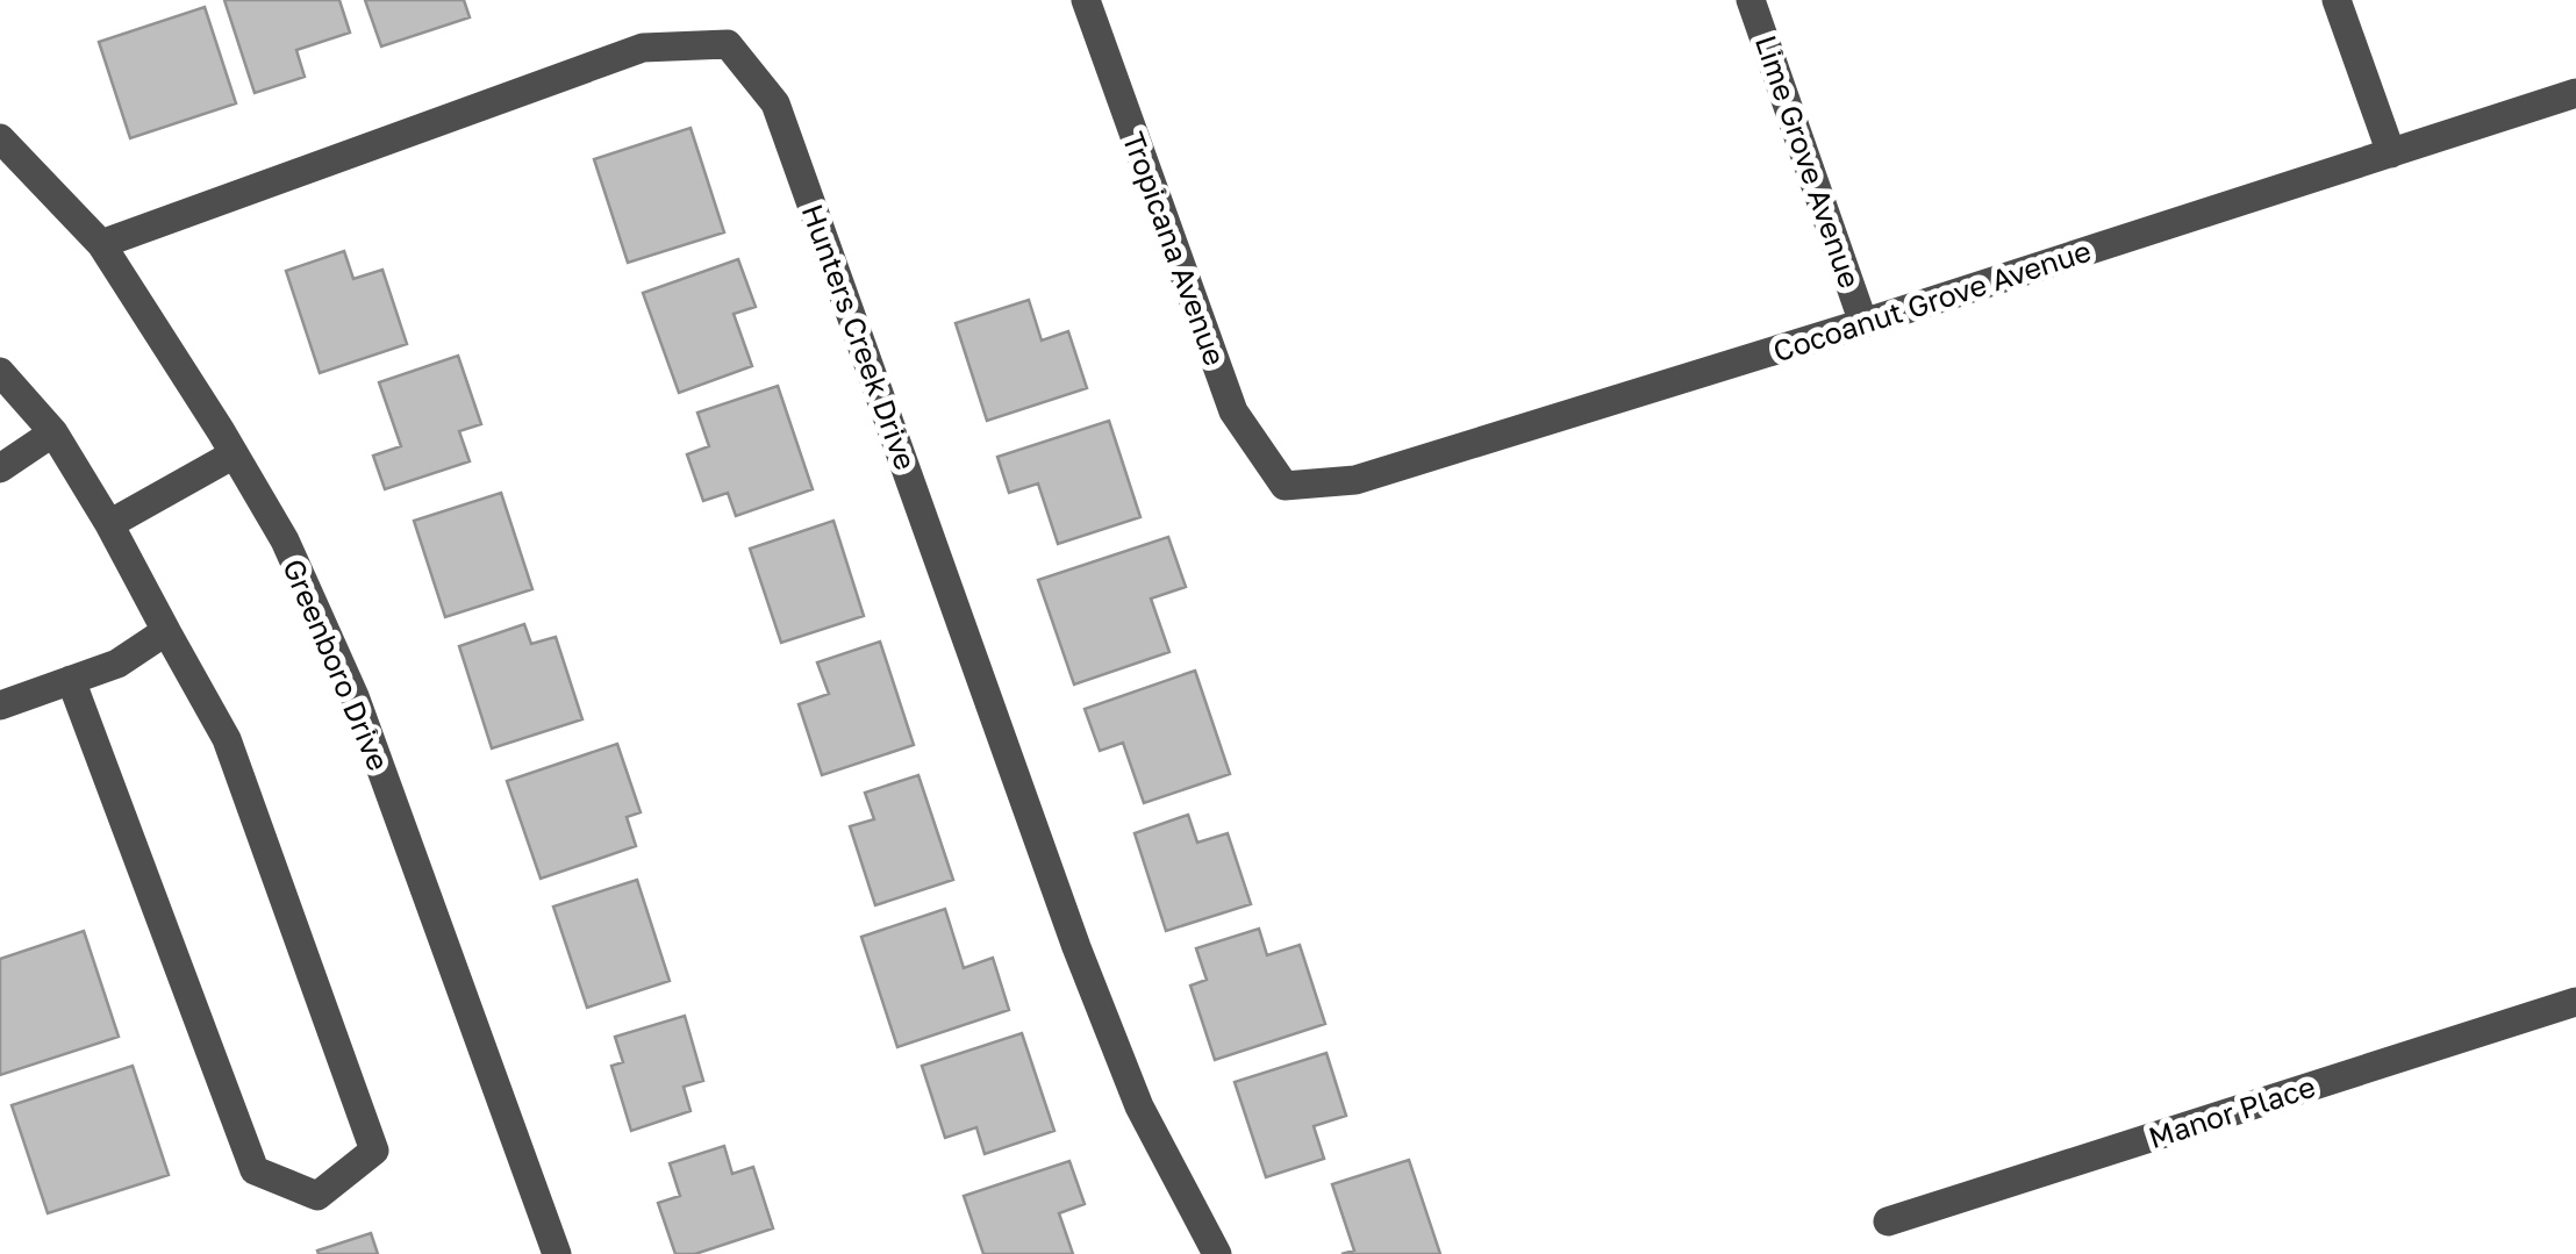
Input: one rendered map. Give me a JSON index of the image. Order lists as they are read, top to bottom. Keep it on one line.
{"streets":{"street":["Lime Grove Avenue","Tropicana Avenue","Cocoanut Grove Avenue","Hunters Creek Drive","Greenboro Drive","Manor Place"]},"crossings":[["Lime Grove Avenue","Cocoanut Grove Avenue"],["Tropicana Avenue","Cocoanut Grove Avenue"],["Hunters Creek Drive","Greenboro Drive"]]}
